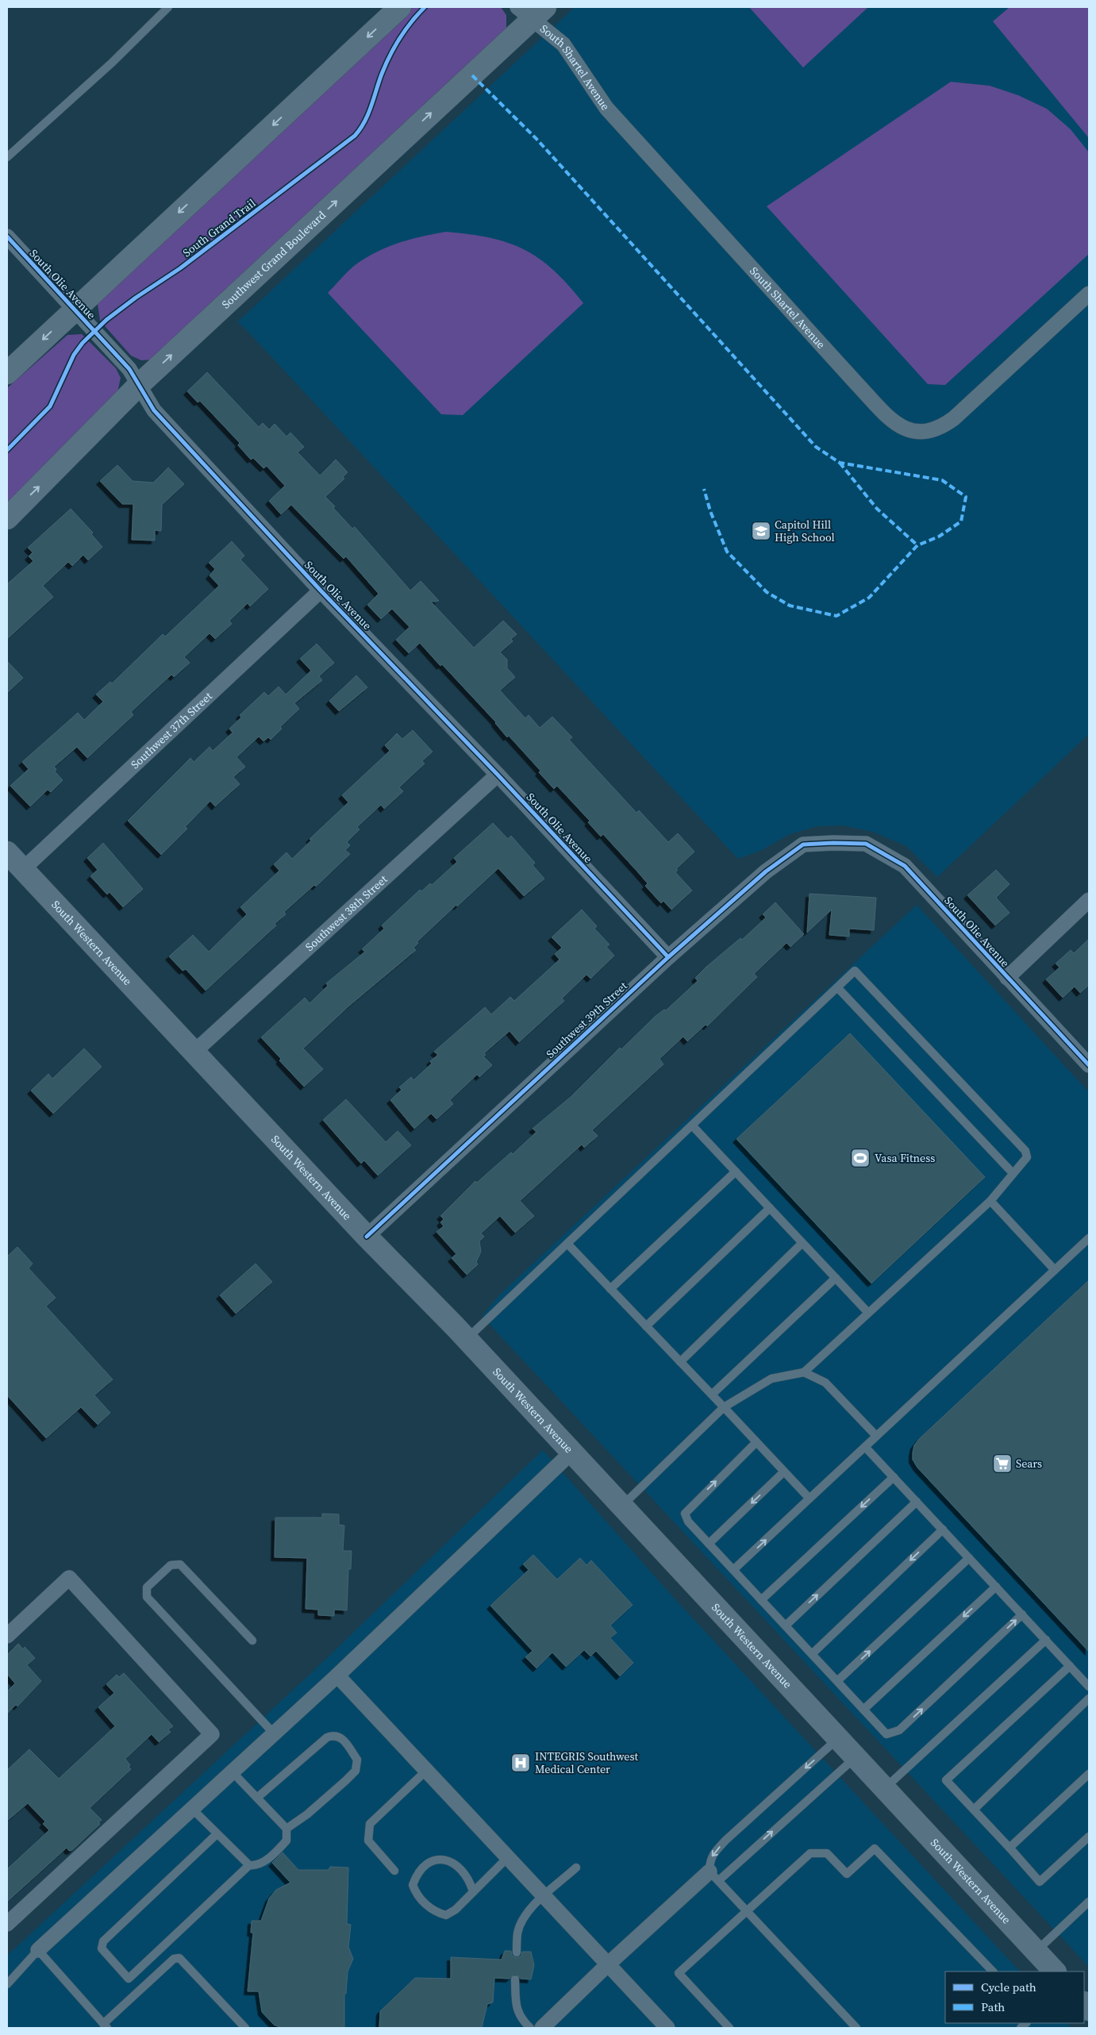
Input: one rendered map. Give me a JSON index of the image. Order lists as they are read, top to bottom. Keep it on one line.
{"streets":{"main road":["Southwest Grand Boulevard","South Western Avenue"],"street":["South Shartel Avenue","South Olie Avenue","Southwest 37th Street","Southwest 38th Street","Southwest 39th Street"],"cycle path":["South Grand Trail"]},"crossings":[["South Shartel Avenue","Southwest Grand Boulevard"],["Southwest Grand Boulevard","South Olie Avenue"],["South Olie Avenue","Southwest 37th Street"],["South Olie Avenue","Southwest 38th Street"],["South Olie Avenue","Southwest 39th Street"],["Southwest 37th Street","South Western Avenue"],["Southwest 38th Street","South Western Avenue"],["South Western Avenue","Southwest 39th Street"]],"places":{"school or university":["Capitol Hill High School"],"sports":["Vasa Fitness"],"supermarket":["Sears"],"hospital":["INTEGRIS Southwest Medical Center"]},"legend":["Cycle path","Path"]}
